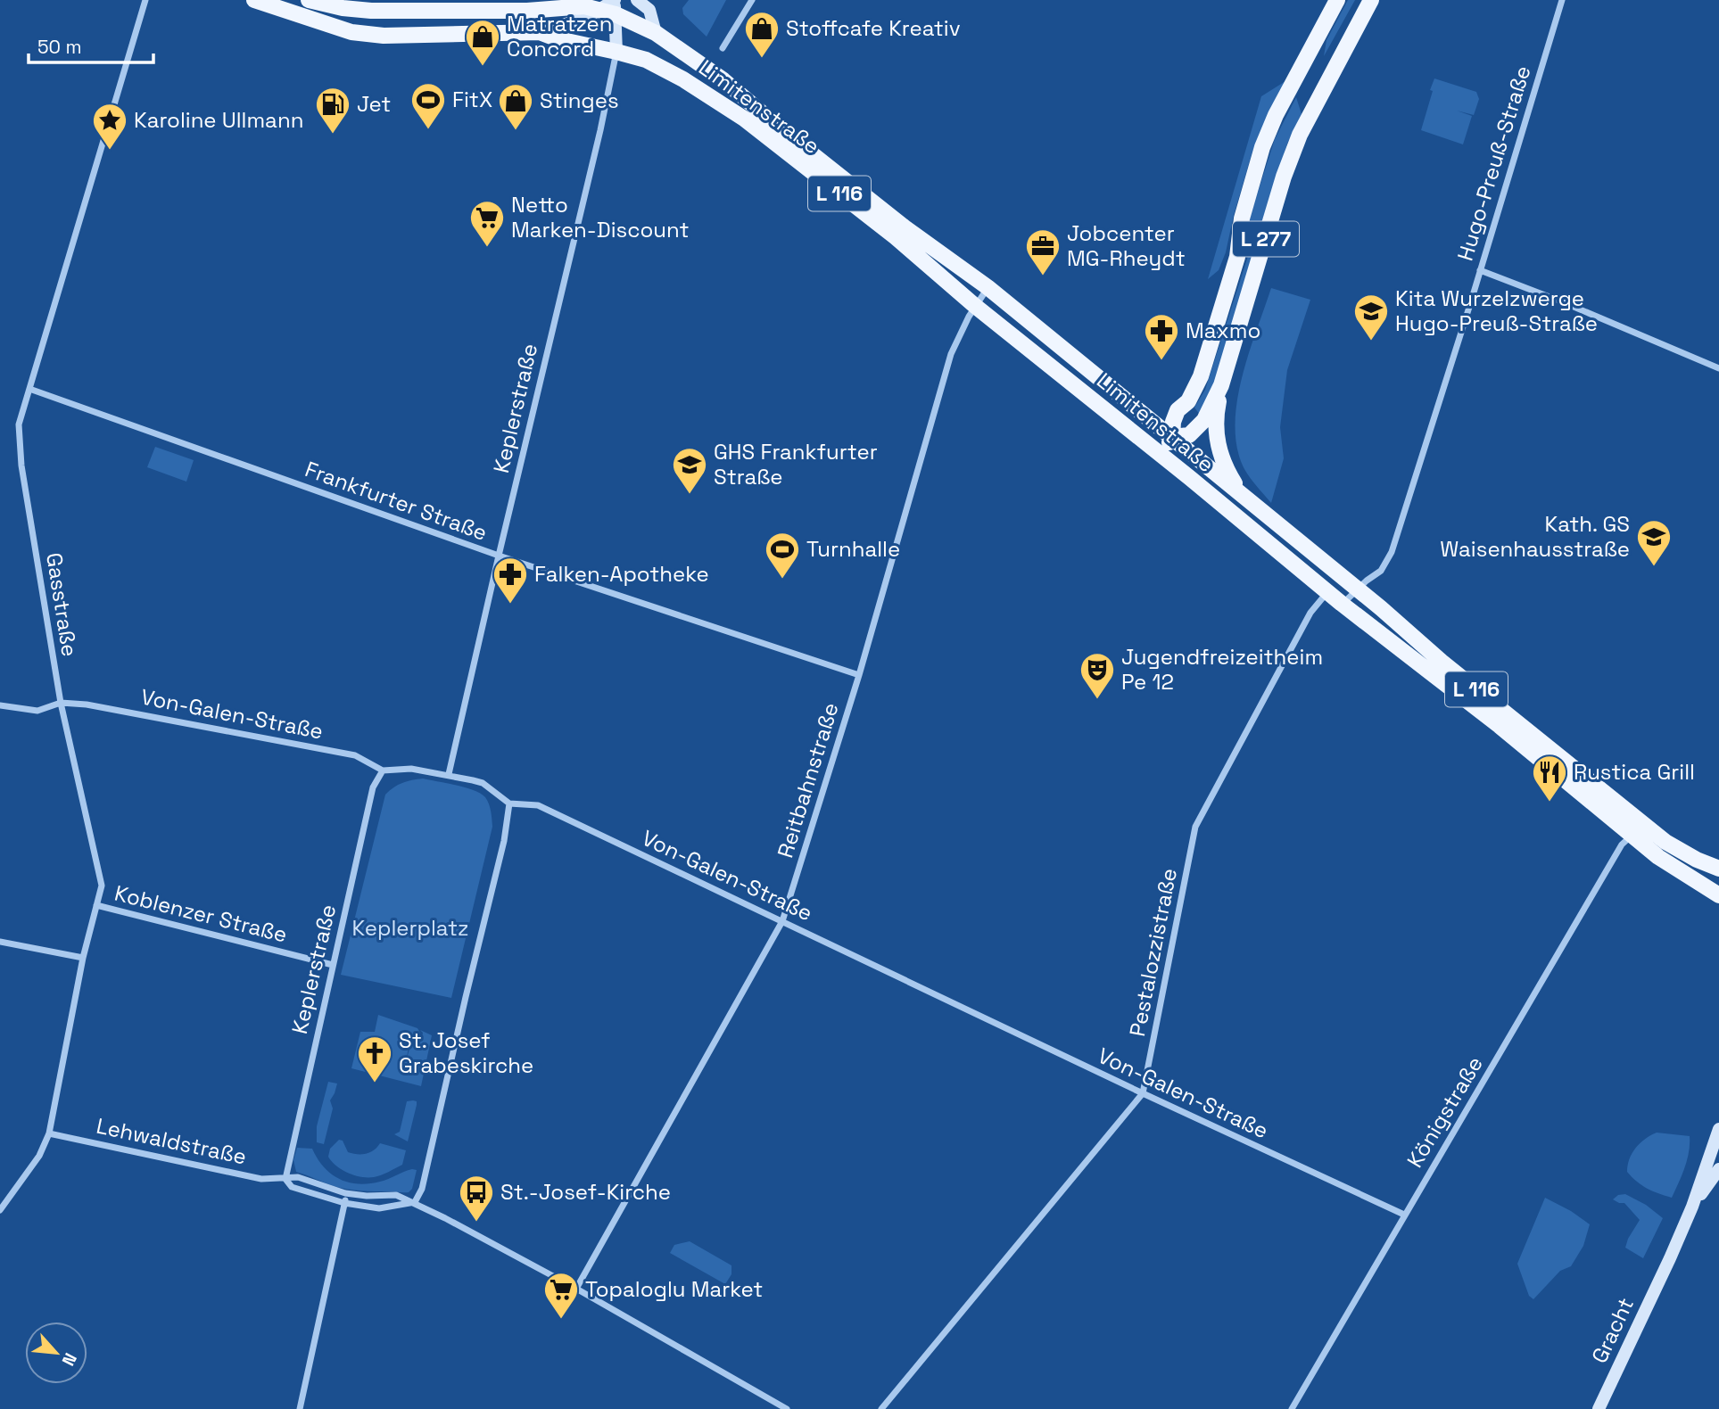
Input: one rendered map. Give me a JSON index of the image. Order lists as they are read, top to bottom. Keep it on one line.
{"streets":{"main road":["Limitenstraße","L 116","L 277","Gracht"],"street":["Hugo-Preuß-Straße","Keplerstraße","Frankfurter Straße","Gasstraße","Von-Galen-Straße","Reitbahnstraße","Koblenzer Straße","Pestalozzistraße","Königstraße","Lehwaldstraße"]},"crossings":[["Limitenstraße","Hugo-Preuß-Straße"],["Limitenstraße","L 116"],["Limitenstraße","L 277"],["Limitenstraße","Keplerstraße"],["Limitenstraße","Reitbahnstraße"],["Limitenstraße","Pestalozzistraße"],["Limitenstraße","Königstraße"],["L 116","L 277"],["Keplerstraße","Frankfurter Straße"],["Keplerstraße","Von-Galen-Straße"],["Keplerstraße","Koblenzer Straße"],["Keplerstraße","Lehwaldstraße"],["Frankfurter Straße","Gasstraße"],["Frankfurter Straße","Reitbahnstraße"],["Gasstraße","Von-Galen-Straße"],["Gasstraße","Koblenzer Straße"],["Gasstraße","Lehwaldstraße"],["Von-Galen-Straße","Reitbahnstraße"],["Von-Galen-Straße","Pestalozzistraße"],["Von-Galen-Straße","Königstraße"],["Reitbahnstraße","Lehwaldstraße"]],"parks":["Keplerplatz"],"places":{"shop":["Stoffcafe Kreativ","Matratzen Concord","Stinges"],"sports":["FitX","Turnhalle"],"fuel station":["Jet"],"place":["Karoline Ullmann"],"supermarket":["Netto Marken-Discount","Topaloglu Market"],"office":["Jobcenter MG-Rheydt"],"school or university":["Kita Wurzelzwerge Hugo-Preuß-Straße","GHS Frankfurter Straße","Kath. GS Waisenhausstraße"],"pharmacy":["Maxmo","Falken-Apotheke"],"theatre":["Jugendfreizeitheim Pe 12"],"restaurant":["Rustica Grill"],"church":["St. Josef Grabeskirche"],"bus stop":["St.-Josef-Kirche"]},"scale_bar":"50 m","north":"bottom right"}
